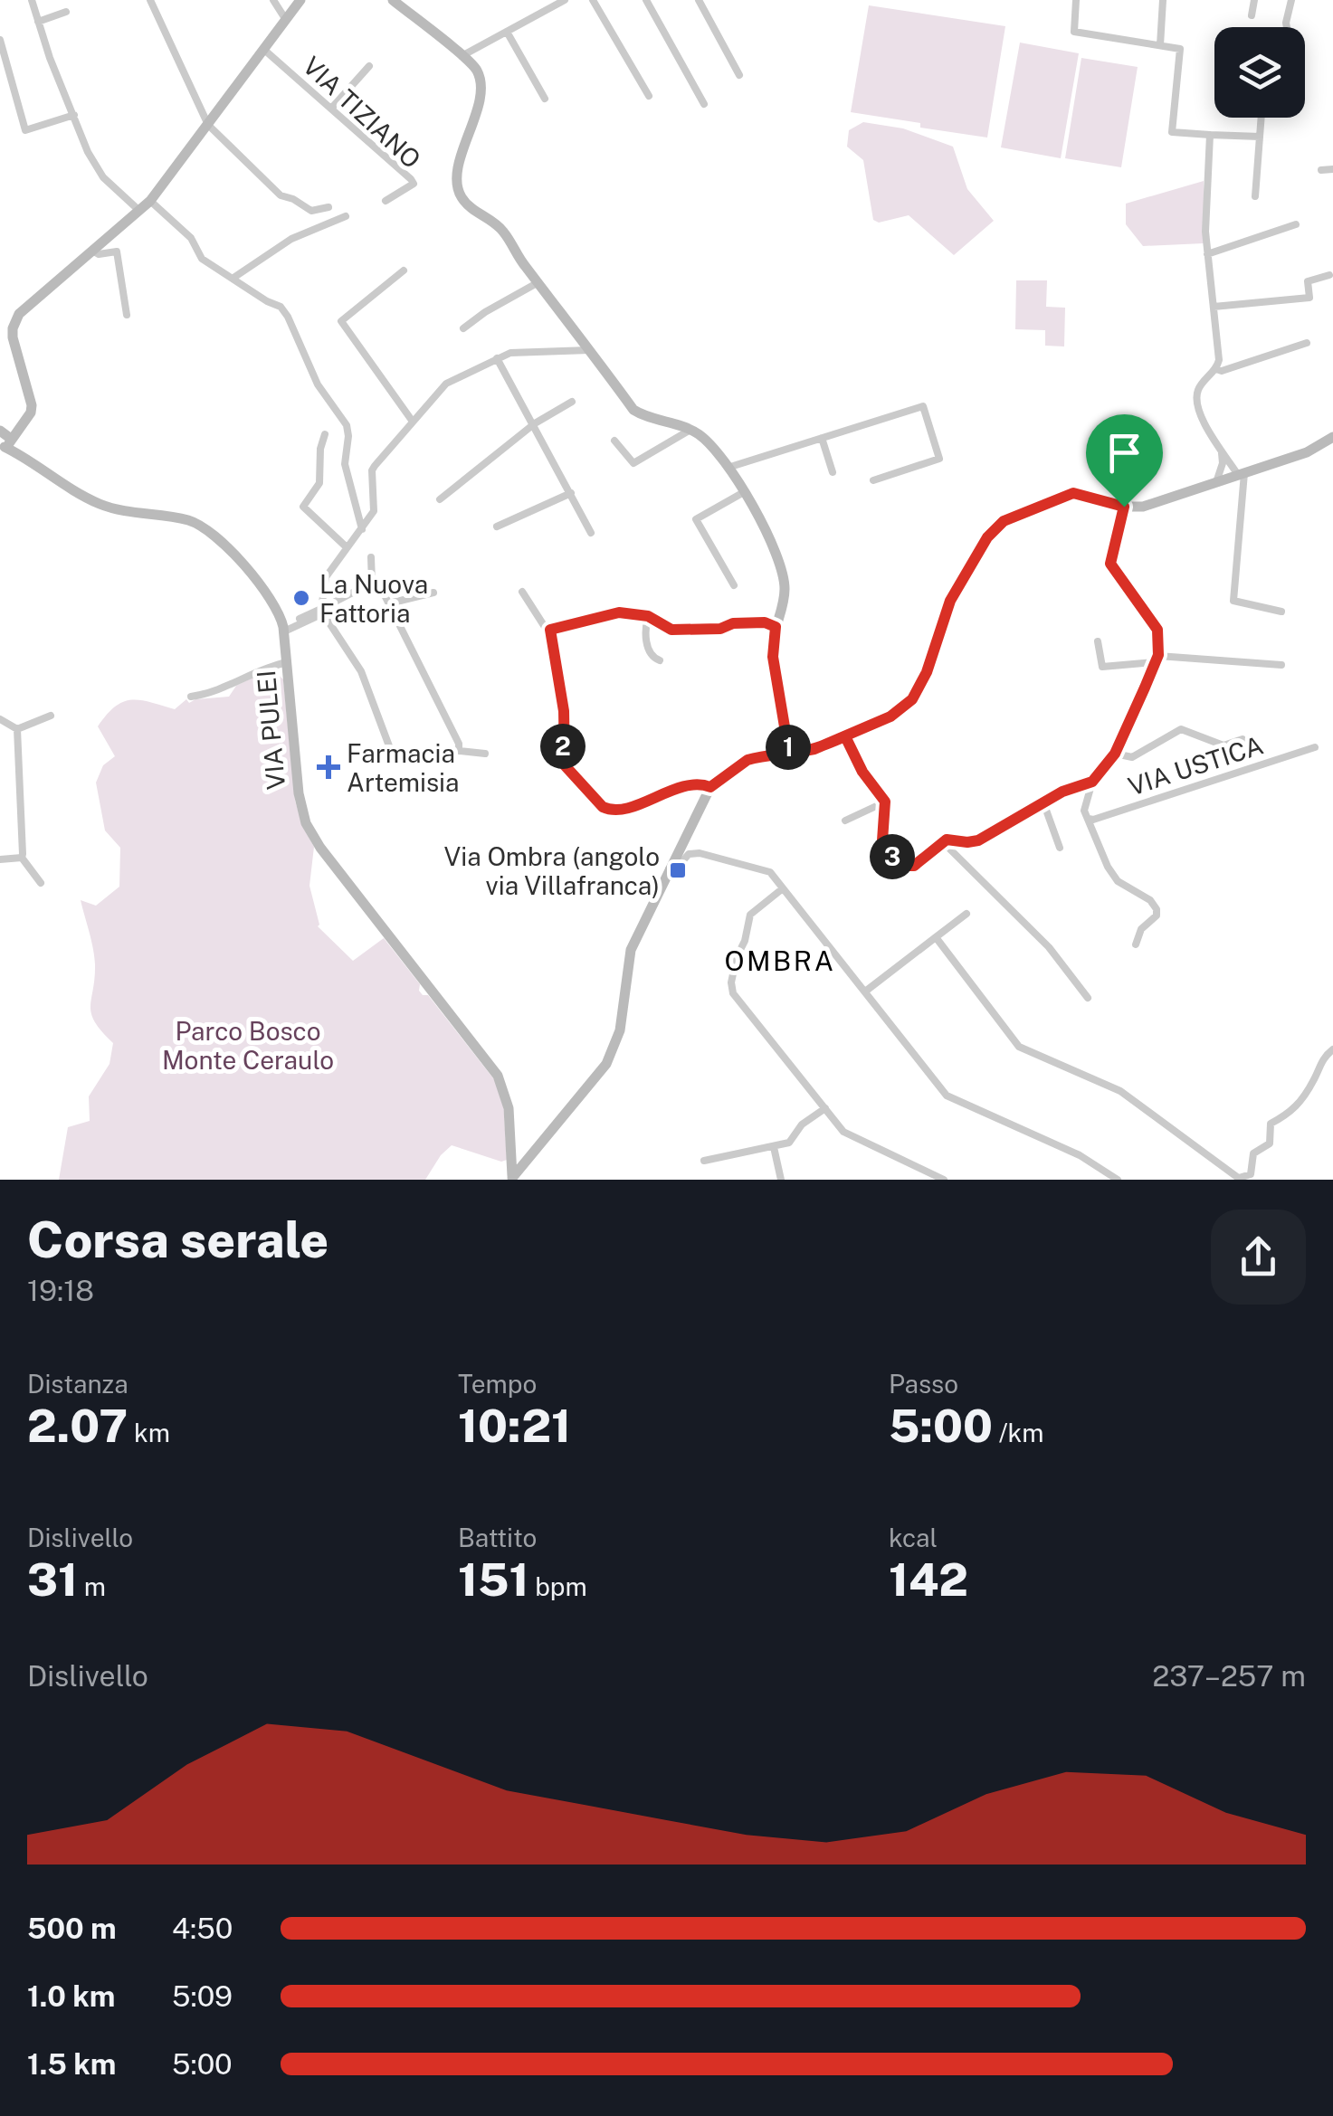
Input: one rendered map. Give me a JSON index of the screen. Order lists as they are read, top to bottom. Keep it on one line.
{"streets":{"main road":["VIA PULEI"],"street":["VIA TIZIANO","VIA USTICA"]},"districts":["OMBRA"],"parks":["Parco Bosco Monte Ceraulo"],"places":{"other":["La Nuova Fattoria"],"health":["Farmacia Artemisia"],"transit":["Via Ombra (angolo via Villafranca)"]},"page":{"pins":["2","1","3"],"heading":["Corsa serale","19:18"],"stats":[["Distanza","2.07 km"],["Tempo","10:21"],["Passo","5:00 /km"],["Dislivello","31 m"],["Battito","151 bpm"],["kcal","142"]],"chart":["Dislivello","237–257 m"],"list":[{"name":"500 m","note":"4:50"},{"name":"1.0 km","note":"5:09"},{"name":"1.5 km","note":"5:00"}]}}
